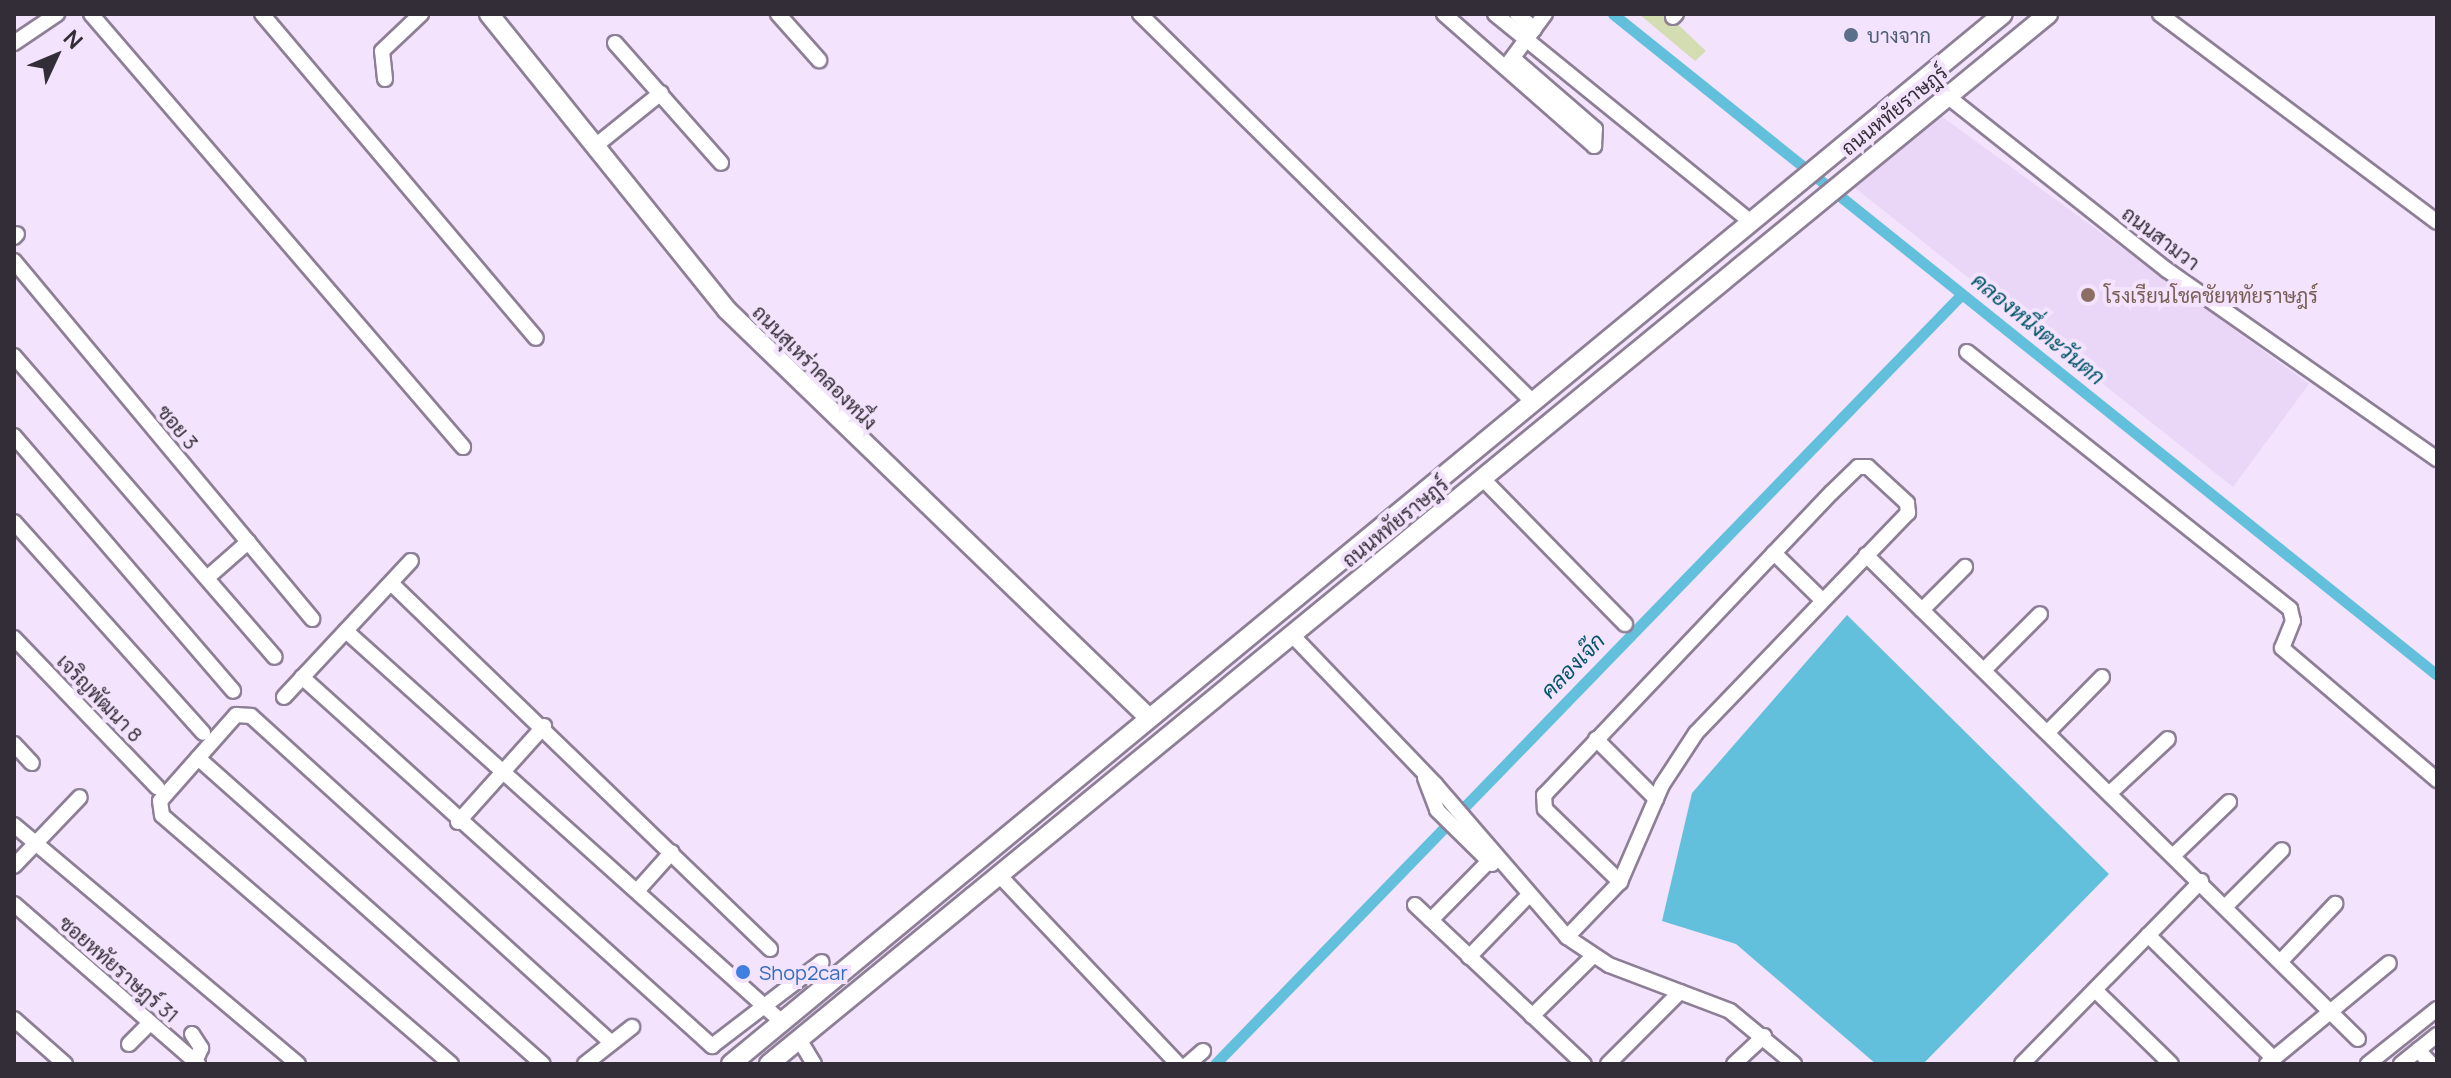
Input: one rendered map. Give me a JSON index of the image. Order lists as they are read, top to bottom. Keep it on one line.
{"streets":{"main road":["ถนนหทัยราษฎร์","ถนนสุเหร่าคลองหนึ่ง"],"street":["ถนนสามวา","ซอย 3","เจริญพัฒนา 8","ซอยหทัยราษฎร์ 31"]},"crossings":[["ถนนหทัยราษฎร์","ถนนสามวา"],["ถนนหทัยราษฎร์","ถนนสุเหร่าคลองหนึ่ง"]],"water":["คลองหนึ่งตะวันตก","คลองเจ๊ก"],"places":["บางจาก","โรงเรียนโชคชัยหทัยราษฎร์","Shop2car"],"north":"top right"}
